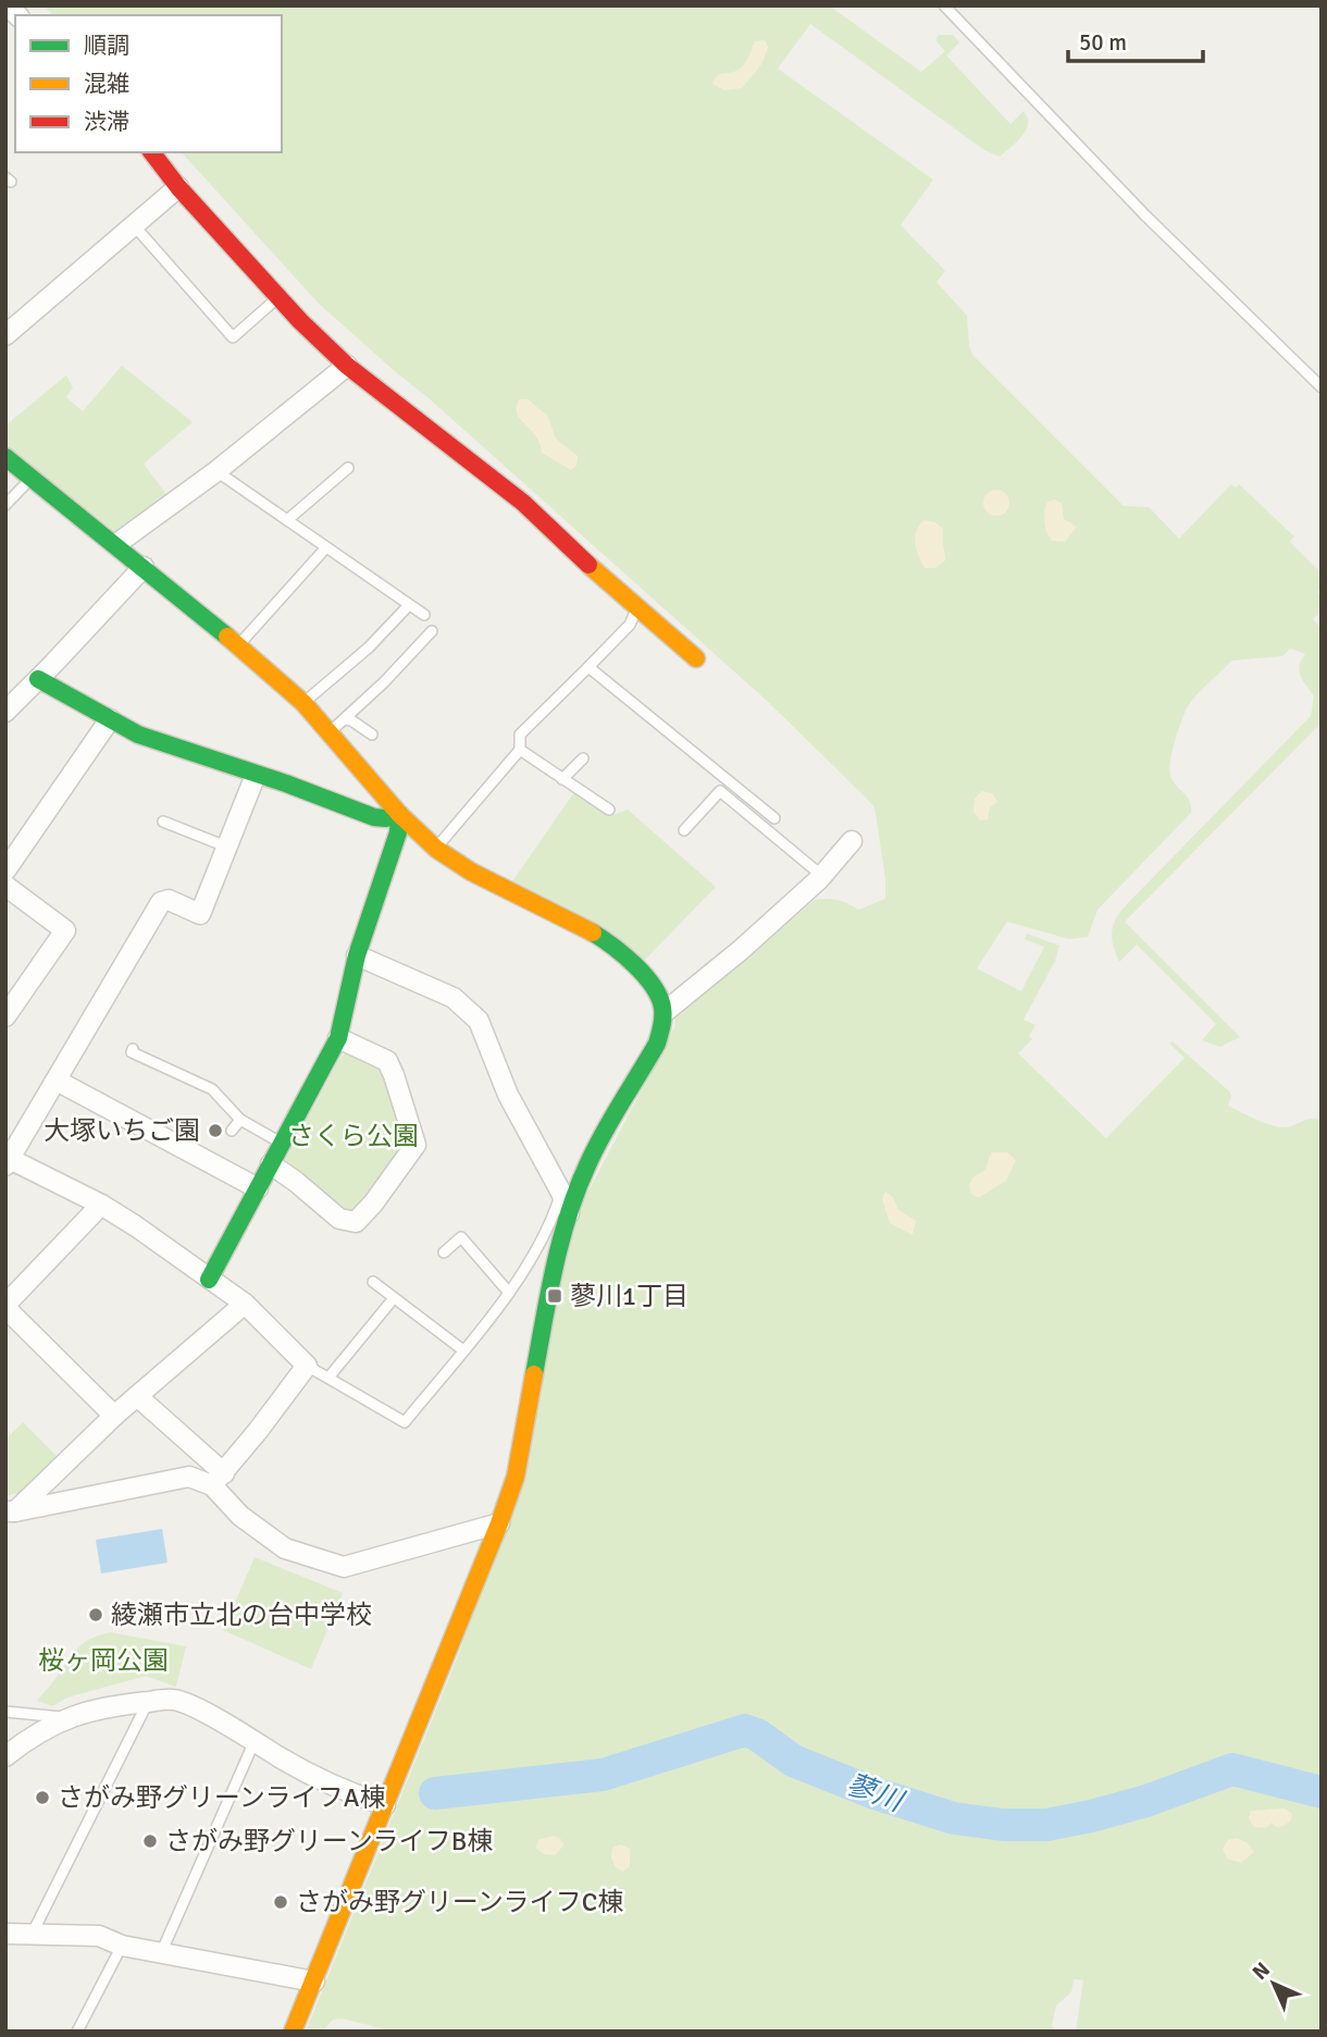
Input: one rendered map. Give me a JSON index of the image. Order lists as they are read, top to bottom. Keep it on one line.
{"water":["蓼川"],"parks":["さくら公園","桜ヶ岡公園"],"places":{"other":["大塚いちご園","綾瀬市立北の台中学校","さがみ野グリーンライフA棟","さがみ野グリーンライフB棟","さがみ野グリーンライフC棟"],"transit":["蓼川1丁目"]},"legend":["順調","混雑","渋滞"],"scale_bar":"50 m","north":"top left"}
